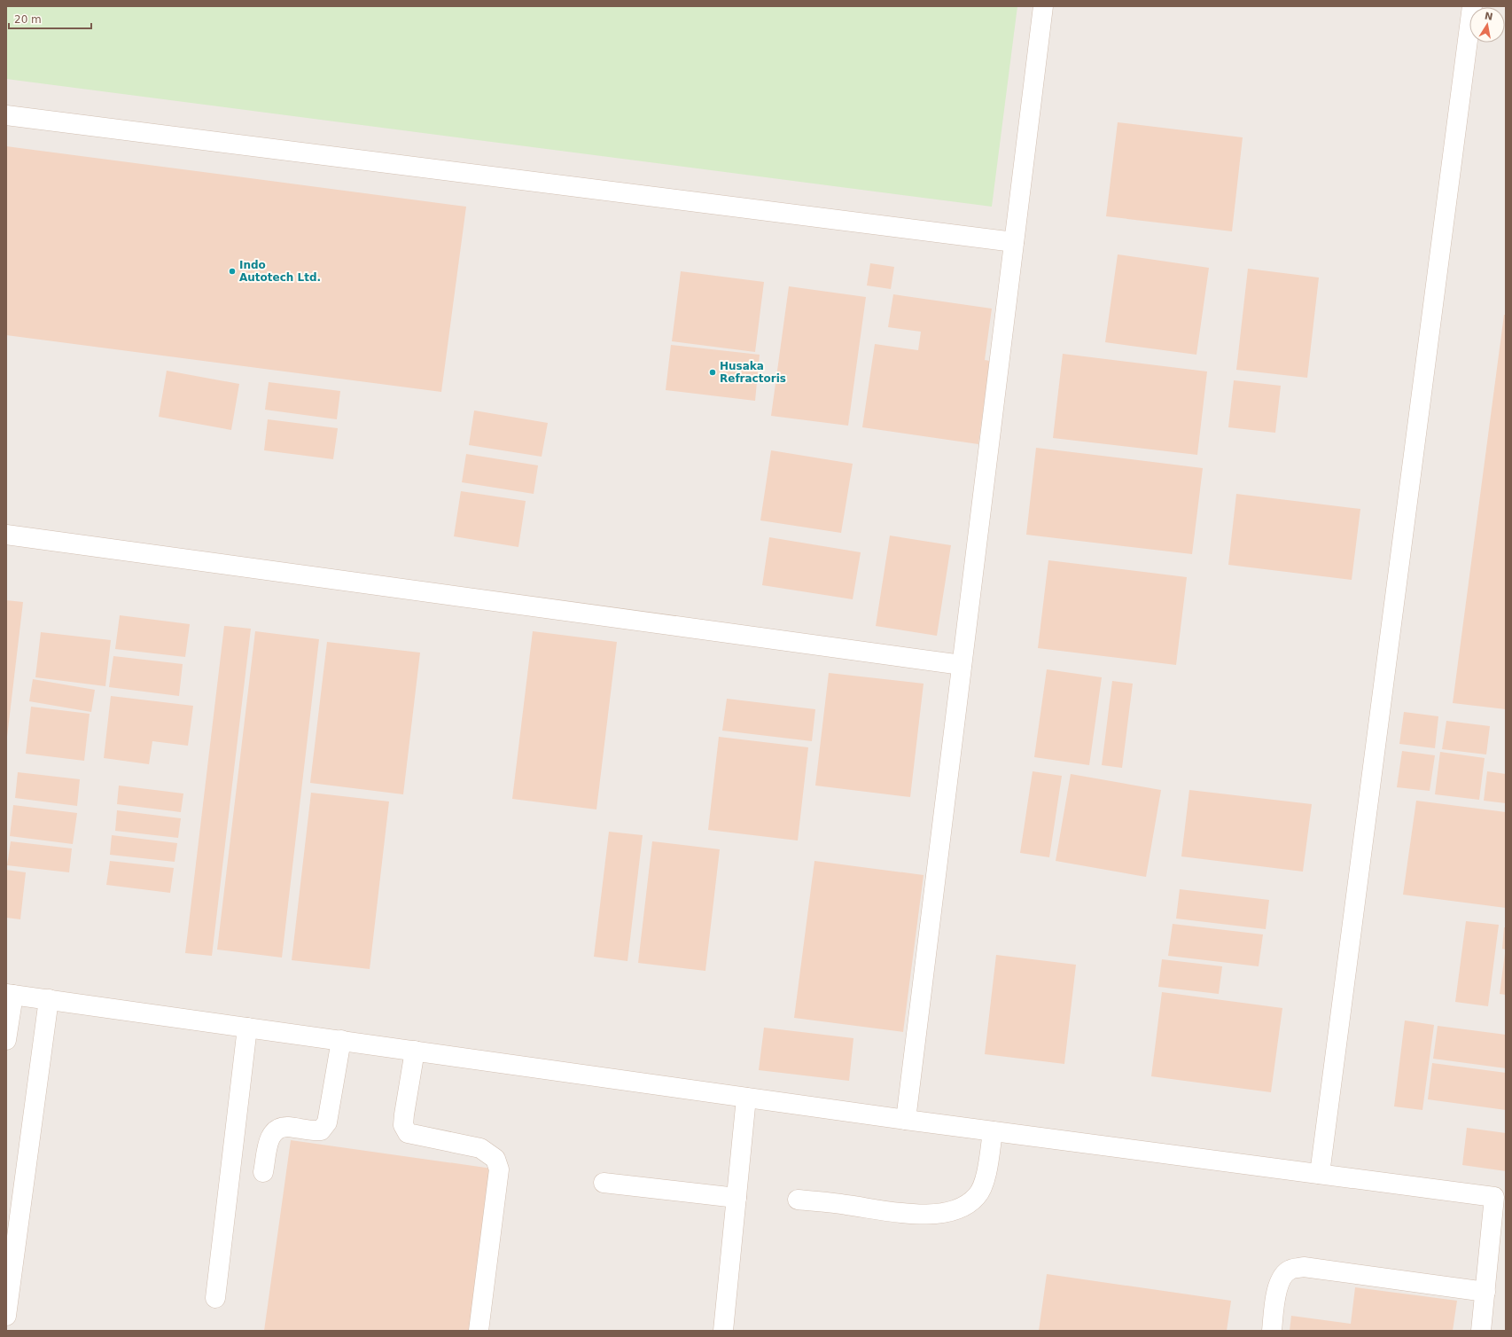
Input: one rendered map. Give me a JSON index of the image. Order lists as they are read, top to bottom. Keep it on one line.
{"places":["Indo Autotech Ltd.","Husaka Refractoris"],"scale_bar":"20 m","north":"top"}
